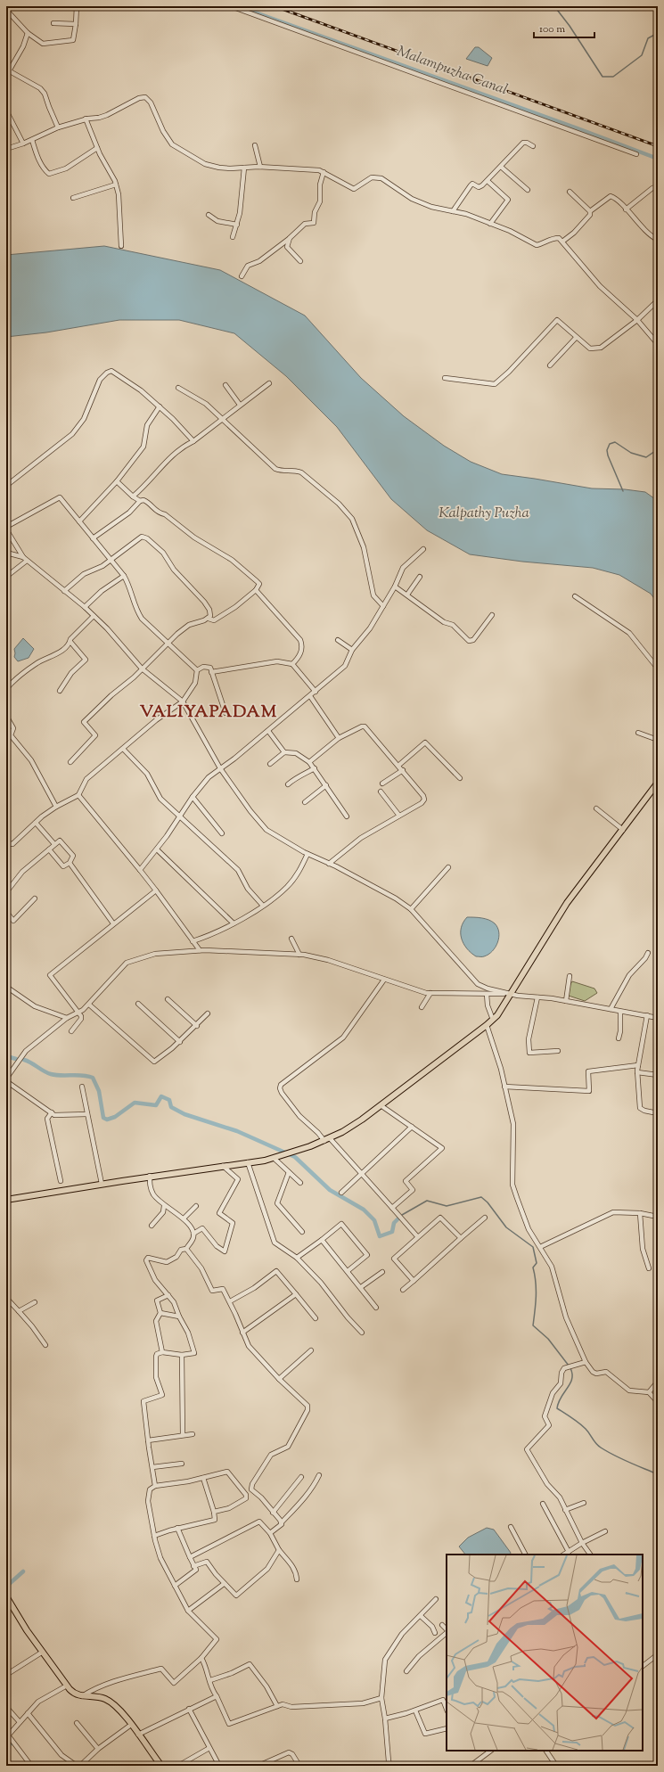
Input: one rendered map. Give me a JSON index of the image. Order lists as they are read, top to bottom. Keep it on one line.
{"districts":["VALIYAPADAM"],"water":["Malampuzha Canal","Kalpathy Puzha"],"scale_bar":"100 m"}
